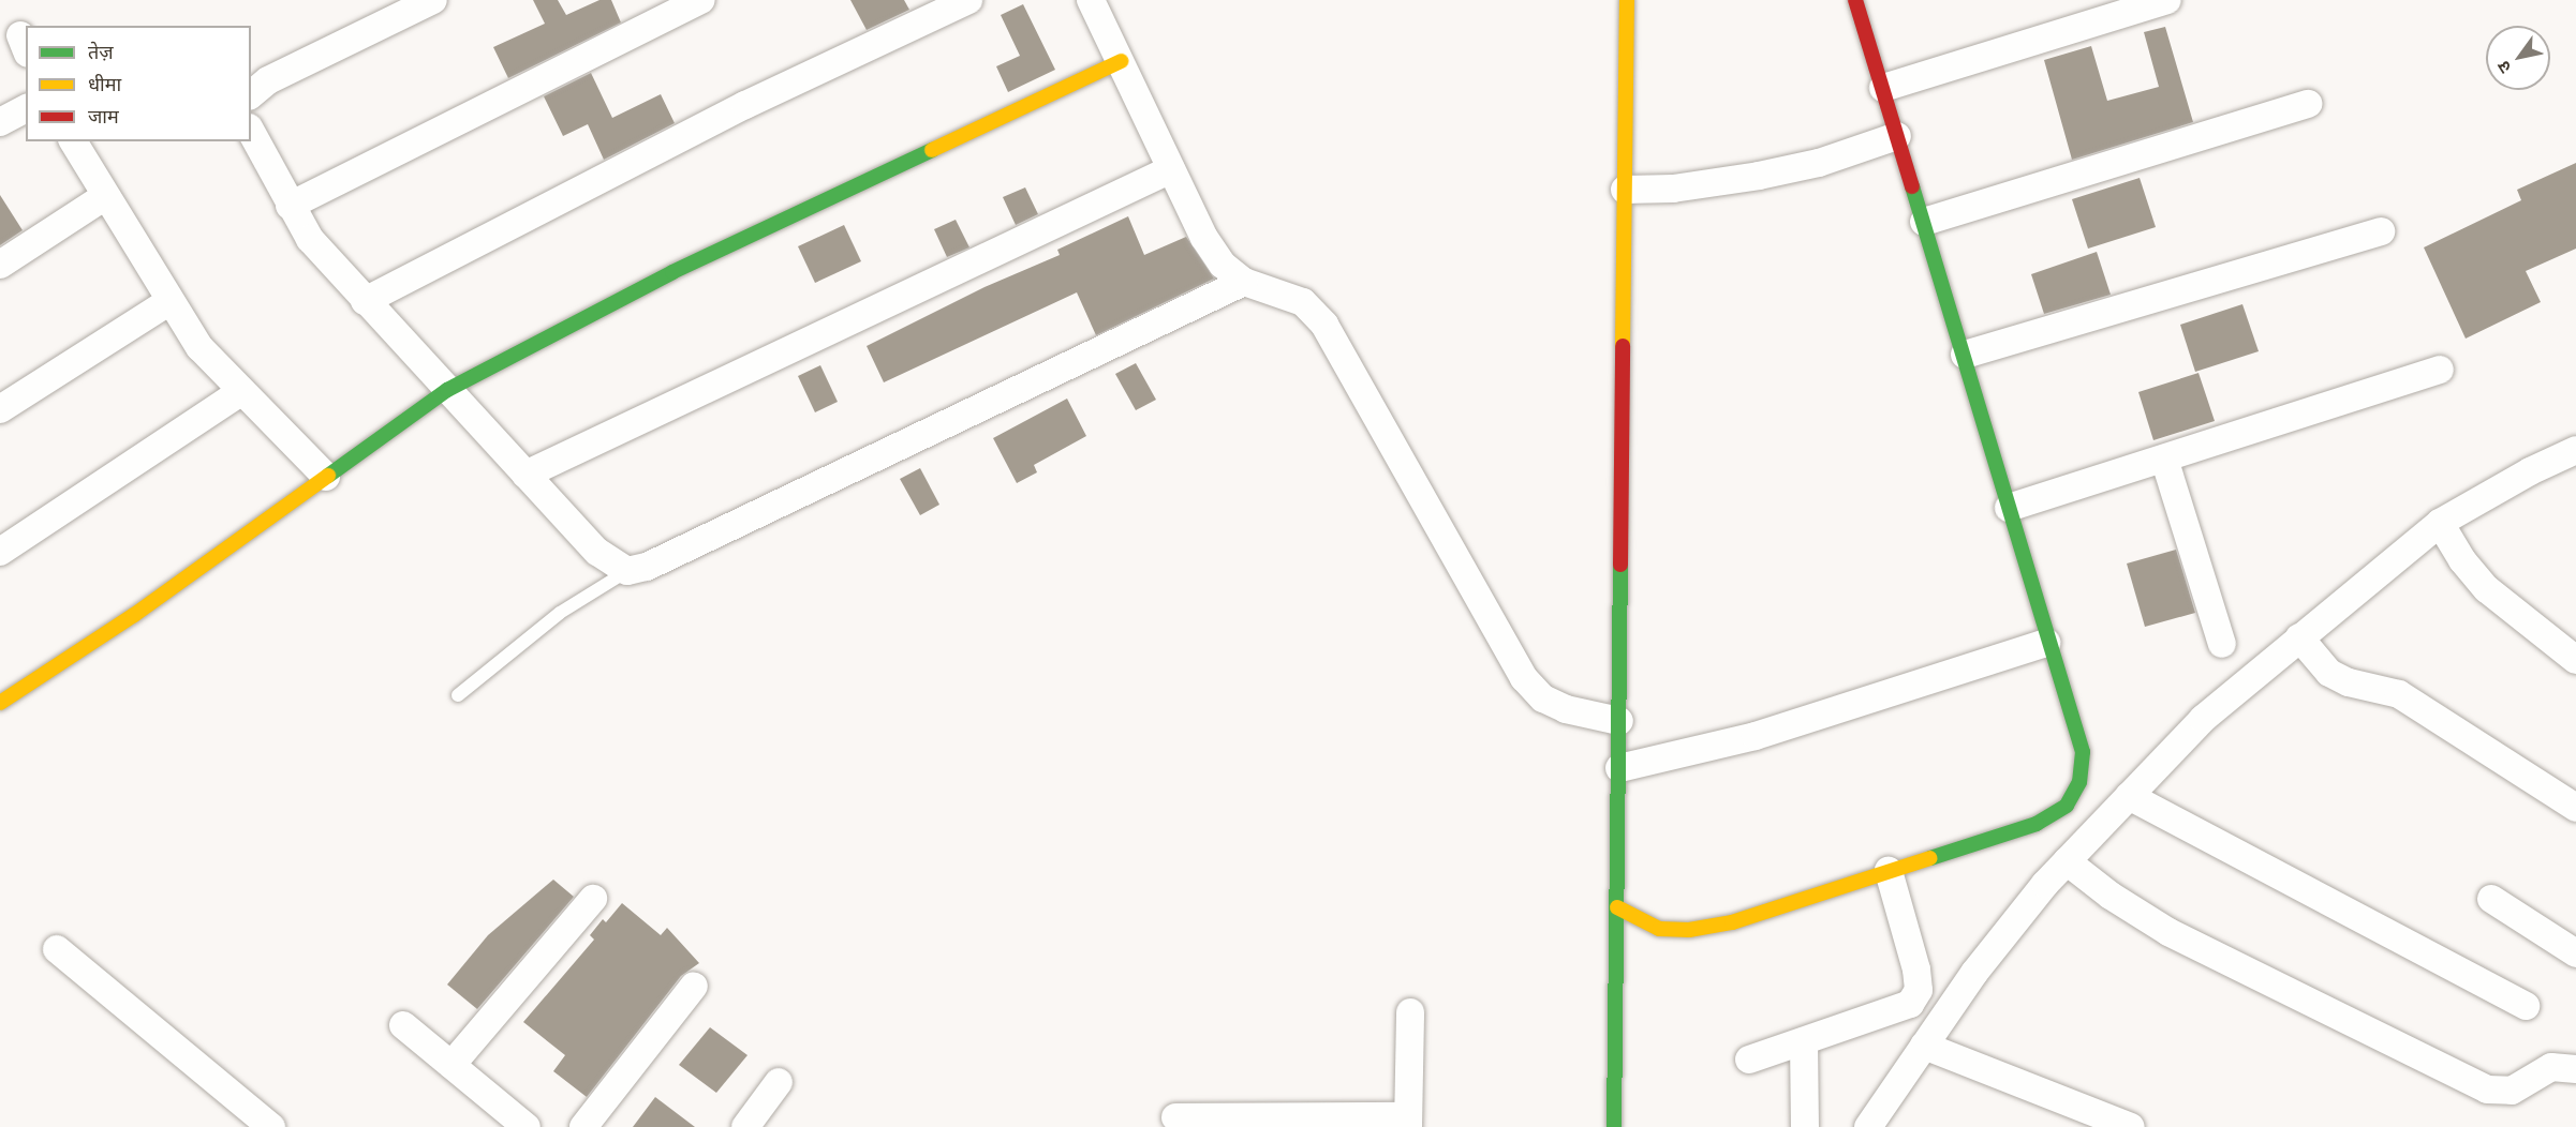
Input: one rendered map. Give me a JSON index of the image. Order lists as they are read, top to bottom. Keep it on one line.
{"legend":["तेज़","धीमा","जाम"],"north":"bottom left"}
